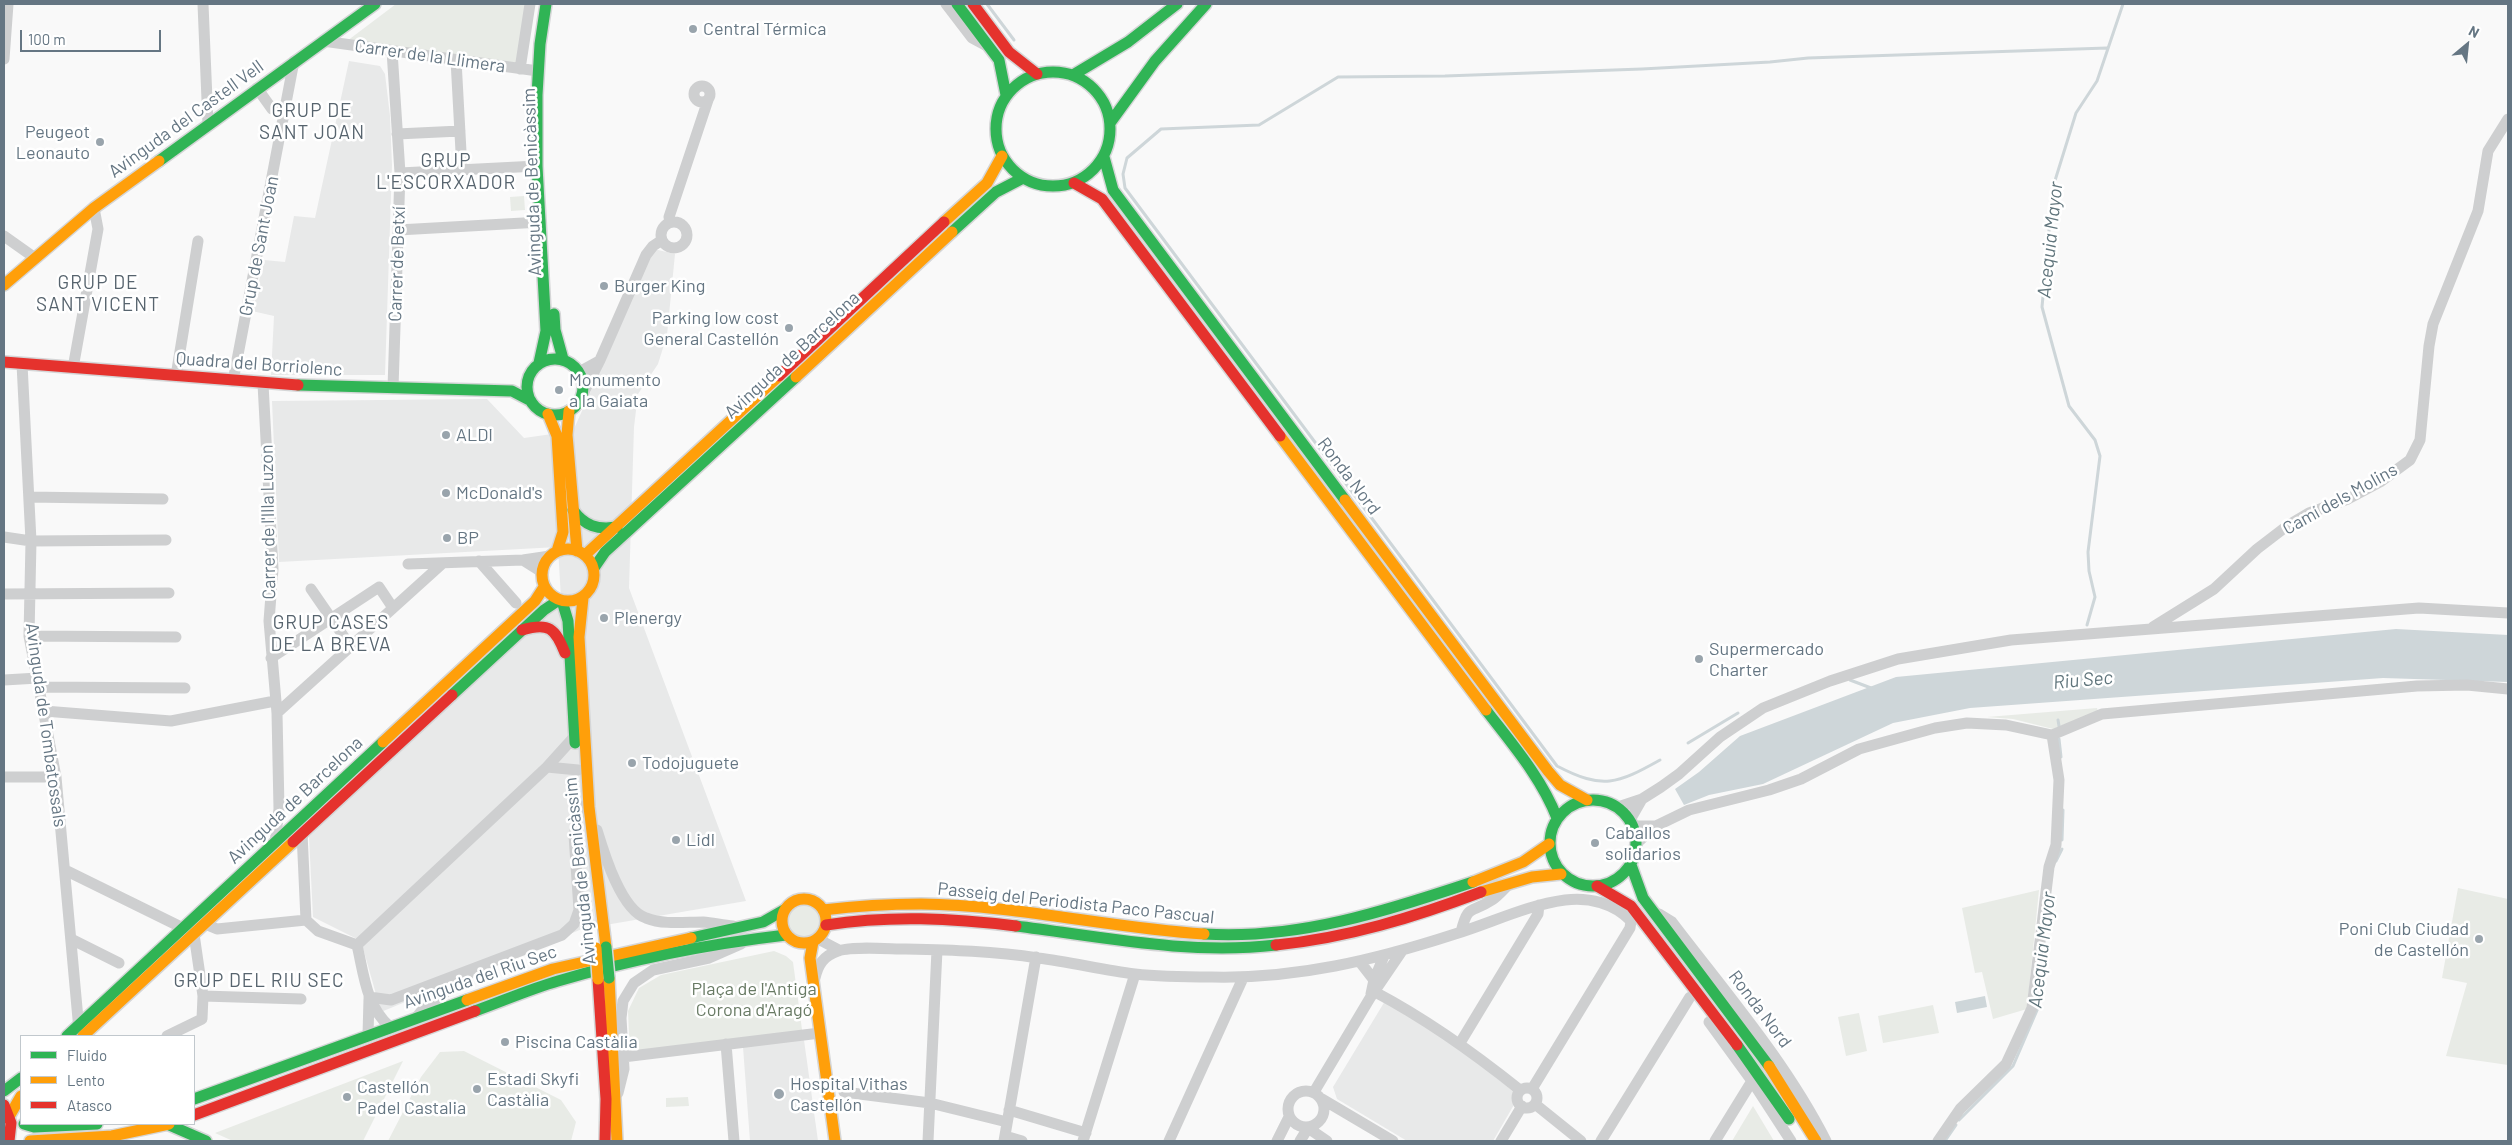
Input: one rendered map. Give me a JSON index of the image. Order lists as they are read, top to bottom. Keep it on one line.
{"streets":{"main road":["Avinguda del Castell Vell","Avinguda de Benicàssim","Avinguda de Barcelona","Quadra del Borriolenc","Ronda Nord","Passeig del Periodista Paco Pascual","Avinguda del Riu Sec"],"street":["Carrer de la Llimera","Grup de Sant Joan","Carrer de Betxí","Camí dels Molins","Carrer de l'Illa Luzon","Avinguda de Tombatossals"]},"crossings":[["Carrer de la Llimera","Avinguda del Castell Vell"],["Carrer de la Llimera","Avinguda de Benicàssim"],["Carrer de la Llimera","Carrer de Betxí"],["Avinguda del Castell Vell","Grup de Sant Joan"],["Avinguda de Benicàssim","Avinguda de Barcelona"],["Avinguda de Benicàssim","Quadra del Borriolenc"],["Grup de Sant Joan","Quadra del Borriolenc"],["Carrer de Betxí","Quadra del Borriolenc"],["Avinguda de Barcelona","Ronda Nord"],["Avinguda de Barcelona","Carrer de l'Illa Luzon"],["Avinguda de Barcelona","Avinguda de Tombatossals"],["Quadra del Borriolenc","Carrer de l'Illa Luzon"],["Quadra del Borriolenc","Avinguda de Tombatossals"],["Ronda Nord","Passeig del Periodista Paco Pascual"],["Passeig del Periodista Paco Pascual","Avinguda del Riu Sec"]],"districts":["GRUP DE SANT JOAN","GRUP L'ESCORXADOR","GRUP DE SANT VICENT","GRUP CASES DE LA BREVA","GRUP DEL RIU SEC"],"water":["Acequia Mayor","Riu Sec"],"parks":["Plaça de l'Antiga Corona d'Aragó"],"places":["Central Térmica","Peugeot Leonauto","Burger King","Parking low cost General Castellón","Monumento a la Gaiata","ALDI","McDonald's","BP","Plenergy","Supermercado Charter","Todojuguete","Lidl","Caballos solidarios","Poni Club Ciudad de Castellón","Piscina Castàlia","Estadi Skyfi Castàlia","Hospital Vithas Castellón","Castellón Padel Castalia"],"legend":["Fluido","Lento","Atasco"],"scale_bar":"100 m","north":"top right"}
